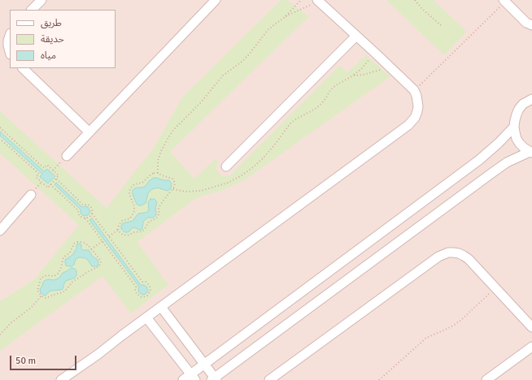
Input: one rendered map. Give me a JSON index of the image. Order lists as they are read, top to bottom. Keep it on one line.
{"legend":["طريق","حديقة","مياه"],"scale_bar":"50 m"}
